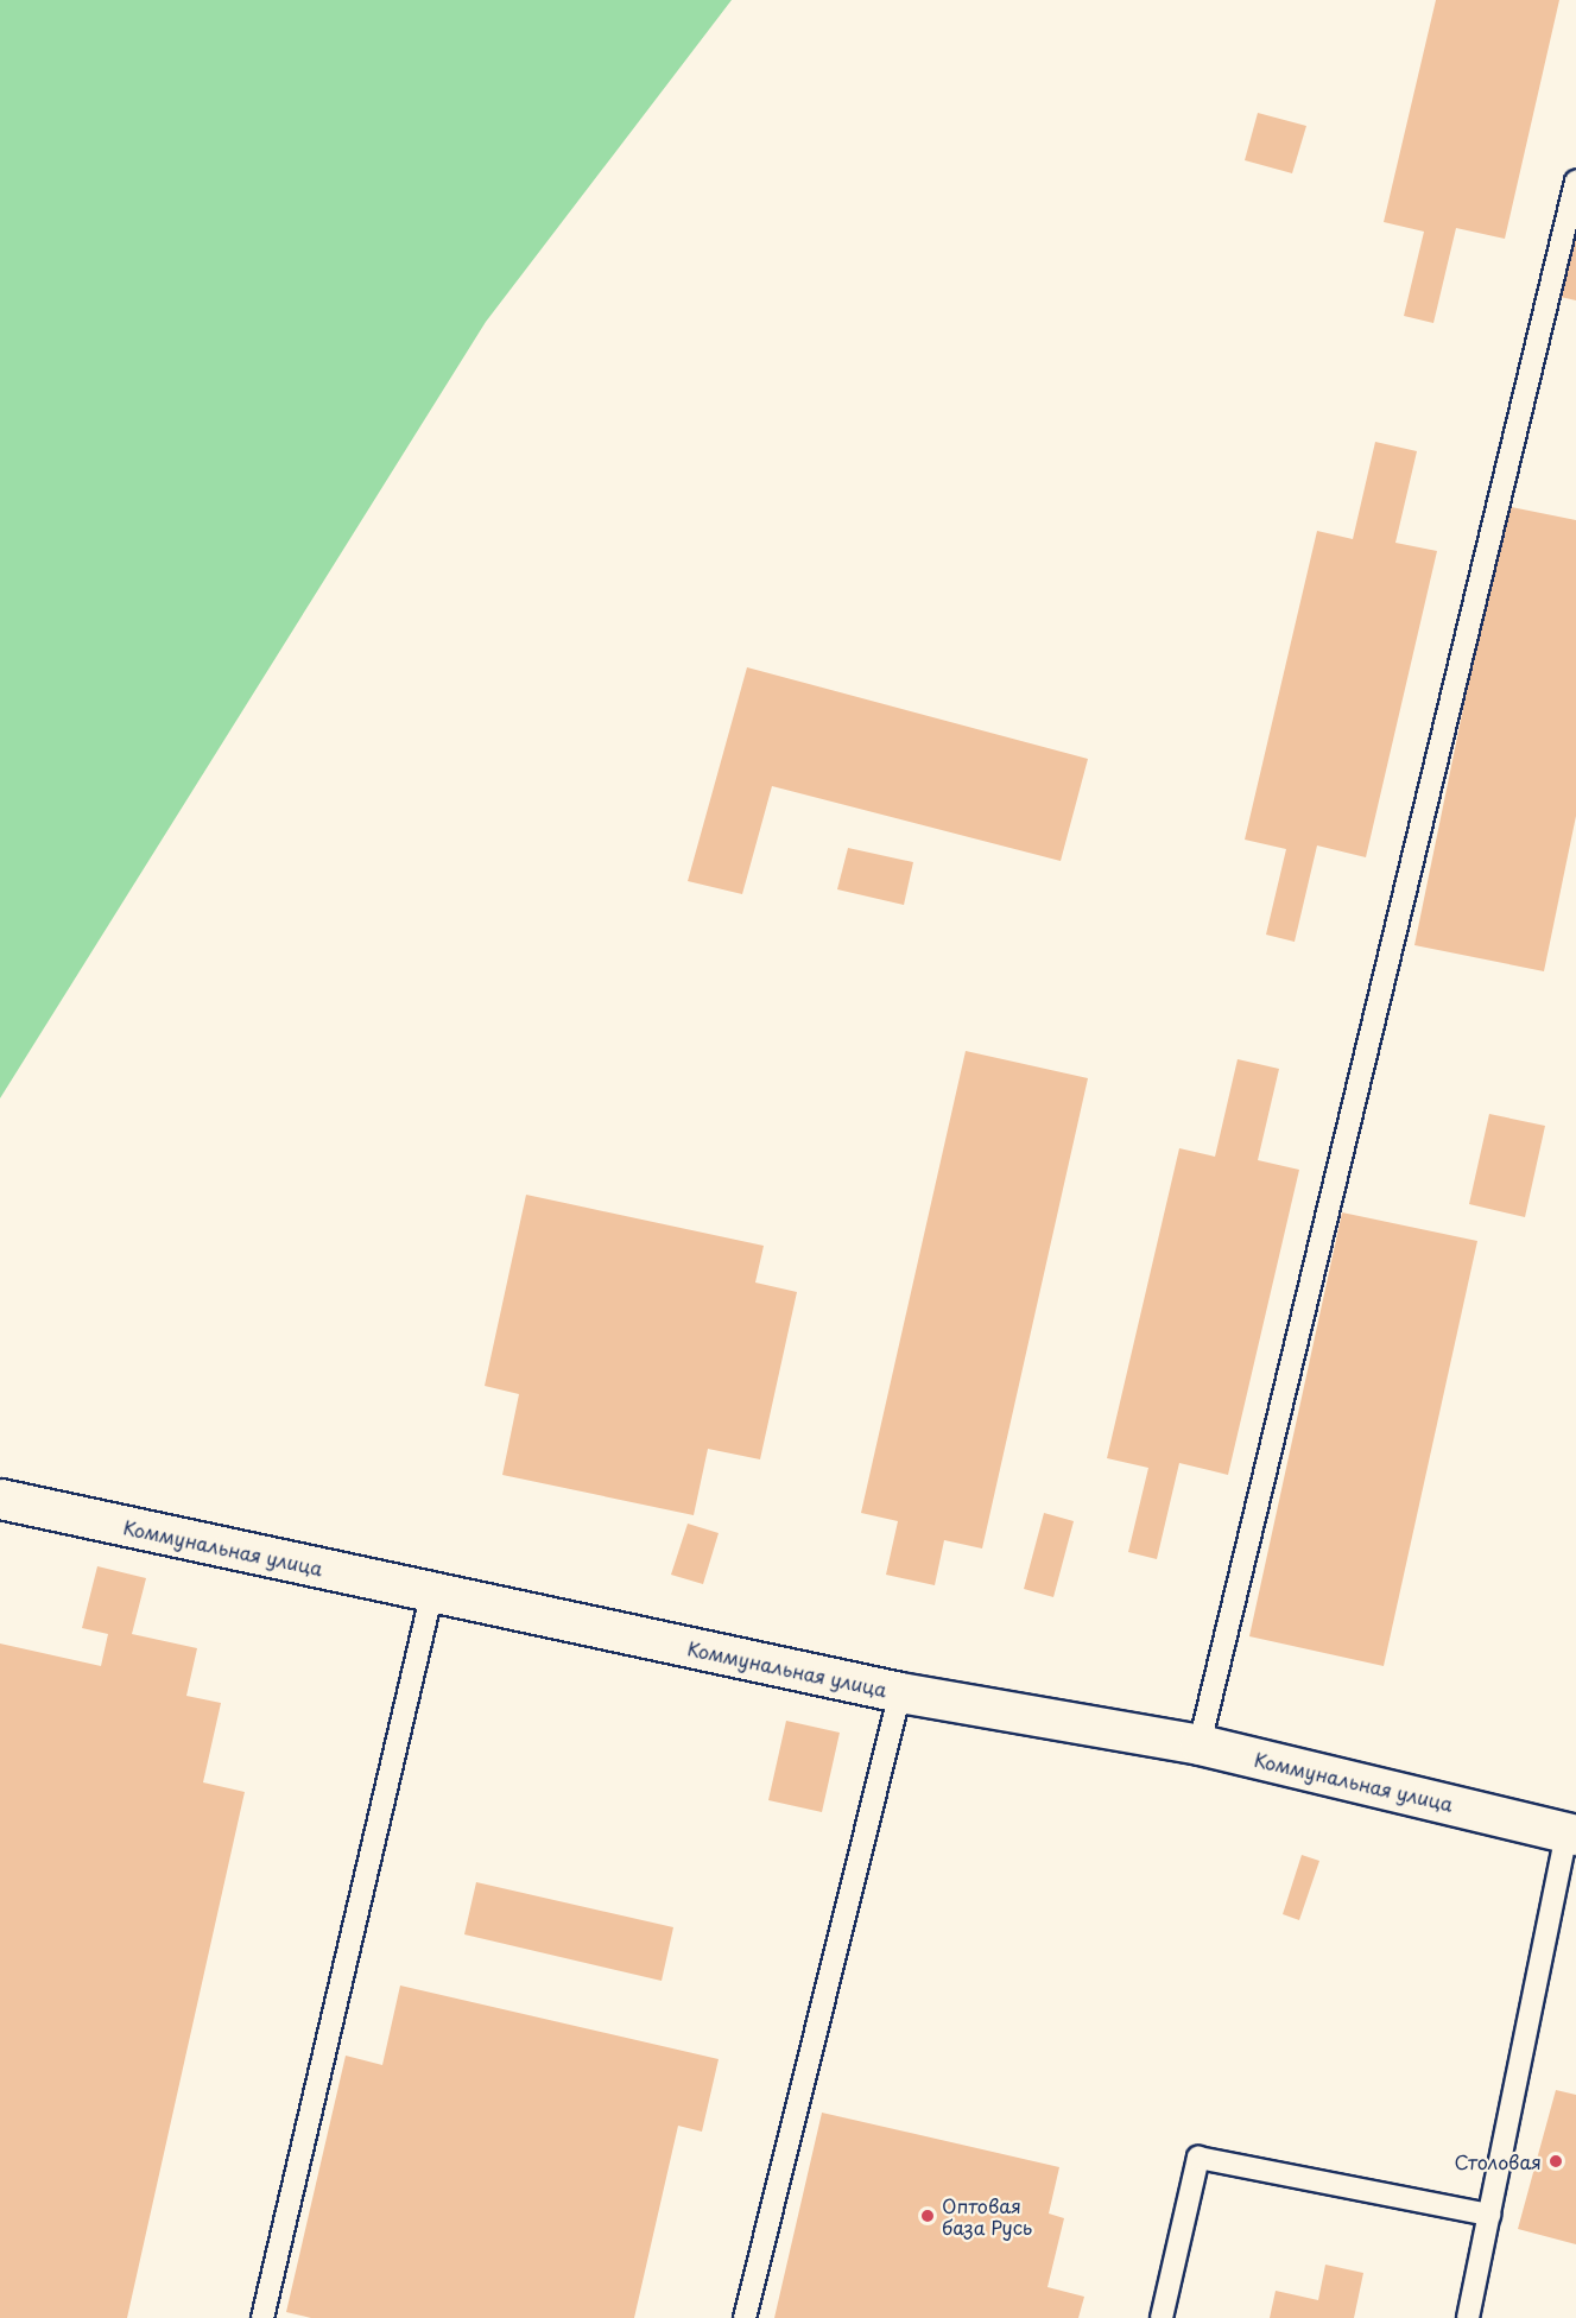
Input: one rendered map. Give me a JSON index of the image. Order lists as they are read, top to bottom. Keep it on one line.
{"streets":{"street":["Коммунальная улица"]},"places":["Столовая","Оптовая база Русь"]}
